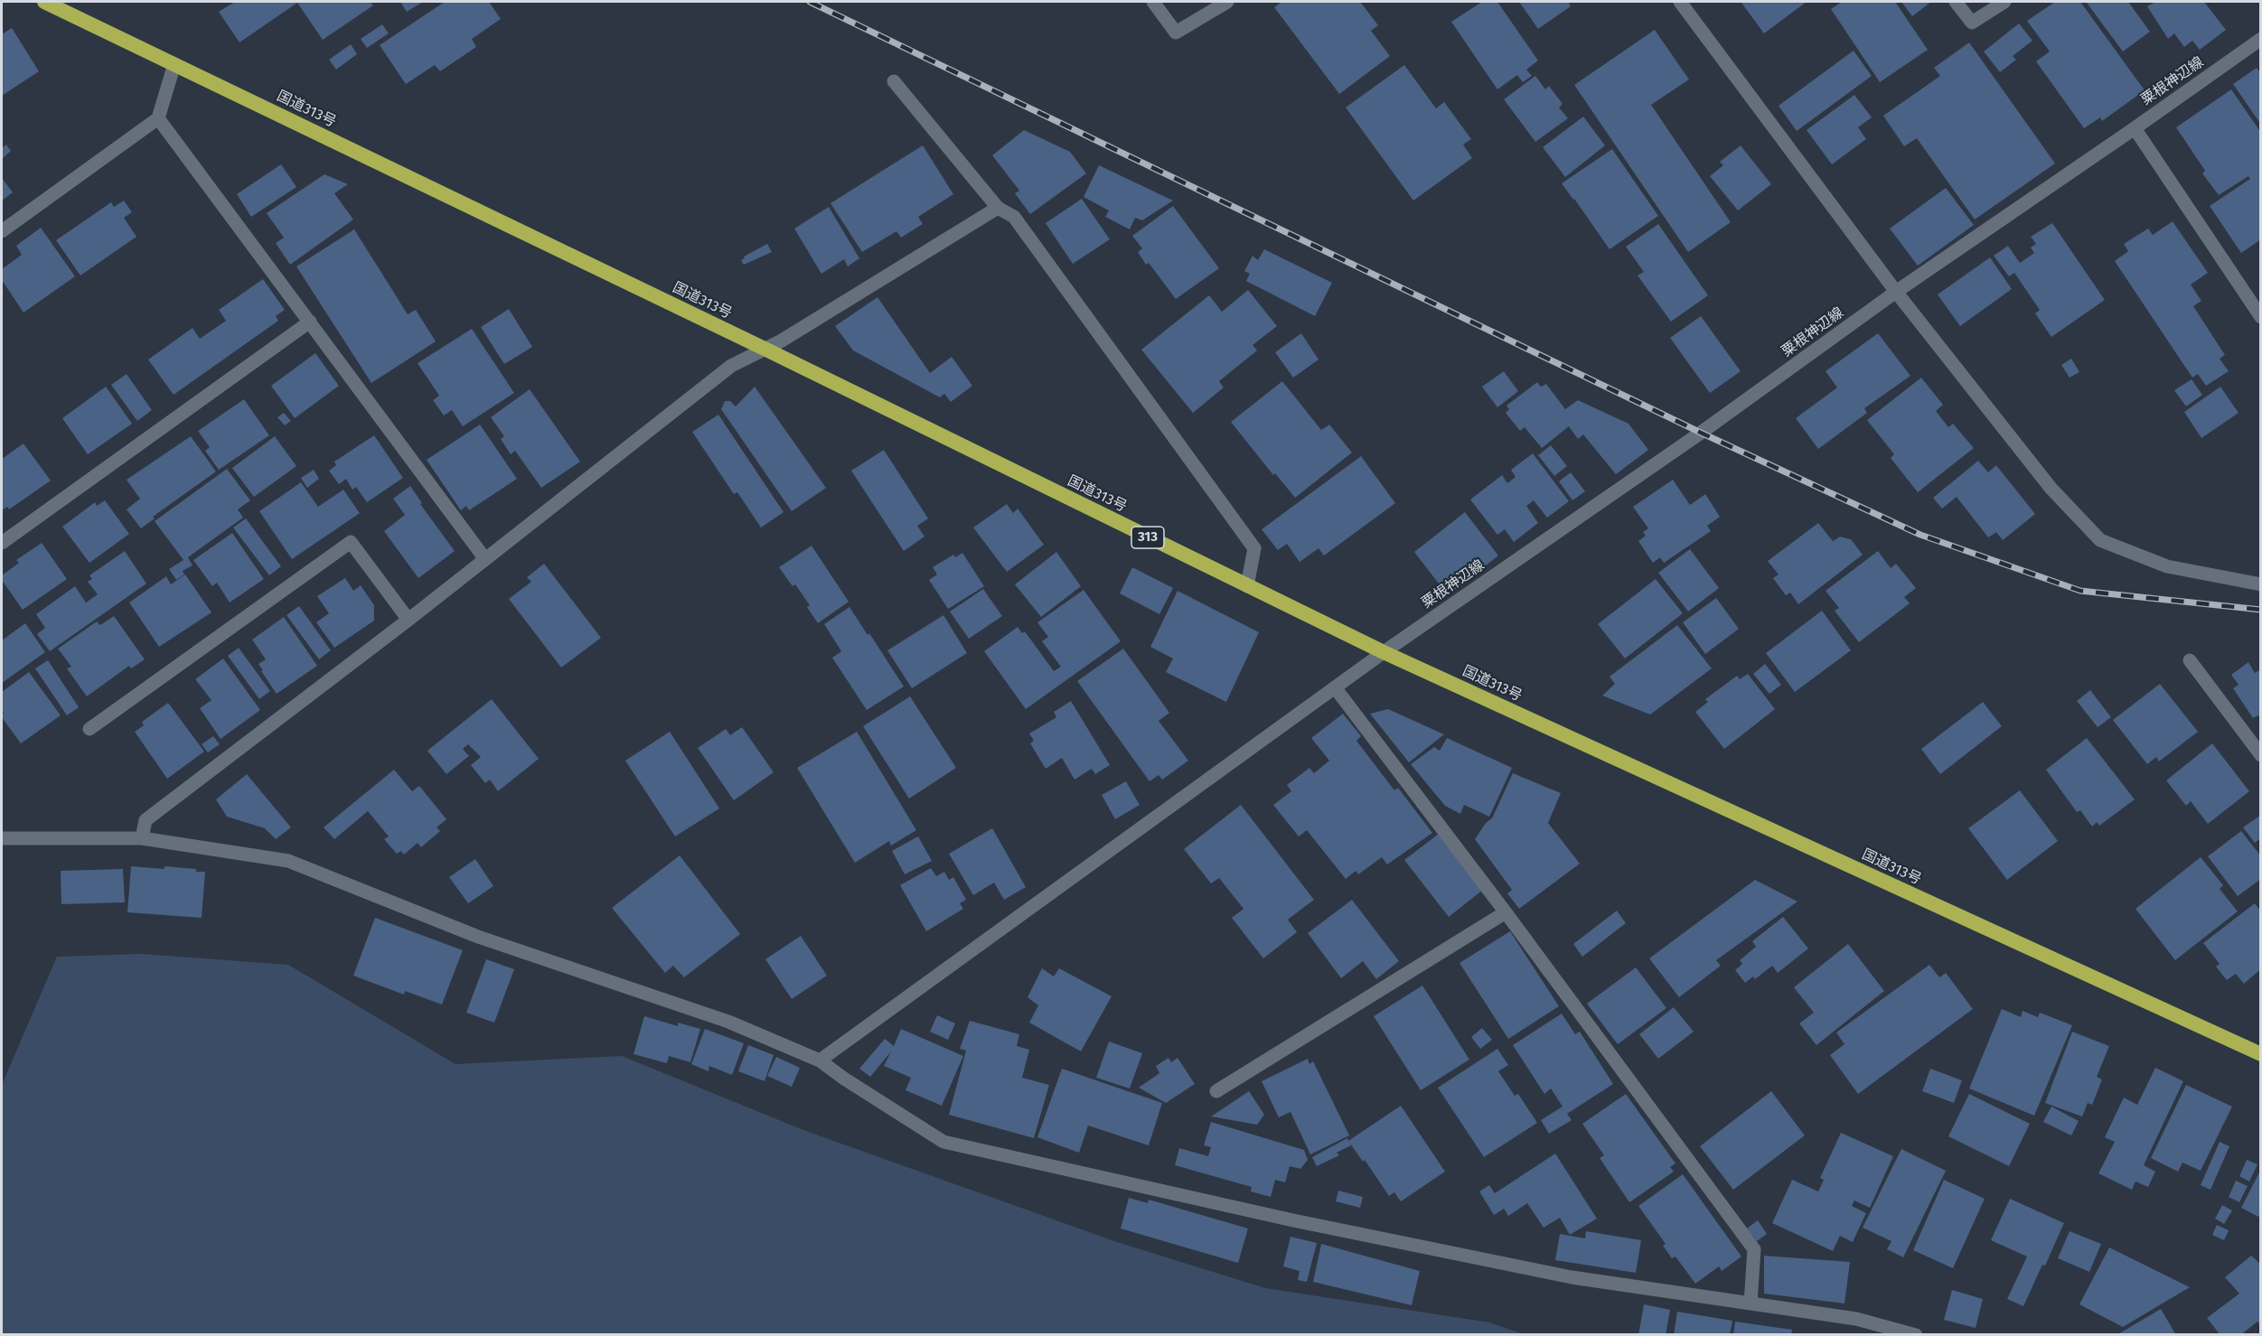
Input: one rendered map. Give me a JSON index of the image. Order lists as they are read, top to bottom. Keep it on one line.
{"streets":{"highway":["国道313号","313"],"street":["粟根神辺線"]},"crossings":[["粟根神辺線","国道313号"]]}
